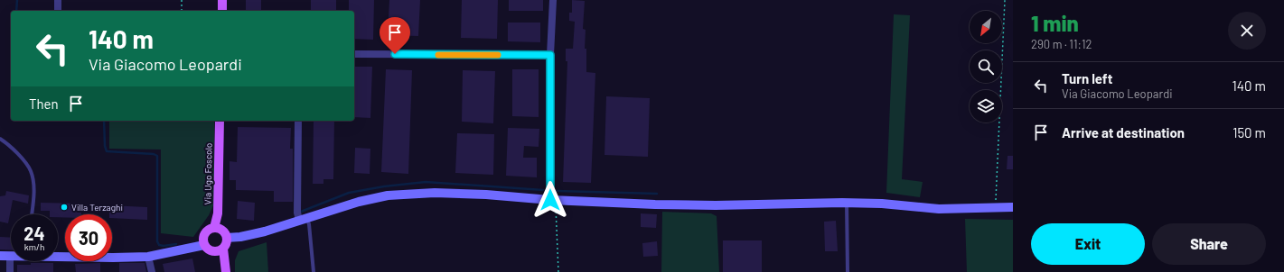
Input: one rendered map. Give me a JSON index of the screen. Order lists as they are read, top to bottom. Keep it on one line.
{"streets":{"main road":["Via Ugo Foscolo"]},"places":["Villa Terzaghi"],"north":"bottom left","page":{"heading":["1 min","290 m · 11:12"],"turn":["140 m","Via Giacomo Leopardi"],"list":[{"name":"Turn left","note":"Via Giacomo Leopardi","value":"140 m"},{"name":"Arrive at destination","value":"150 m"}],"then":"Then","speed":"24 km/h","limit":"30","buttons":["Exit","Share"]}}
